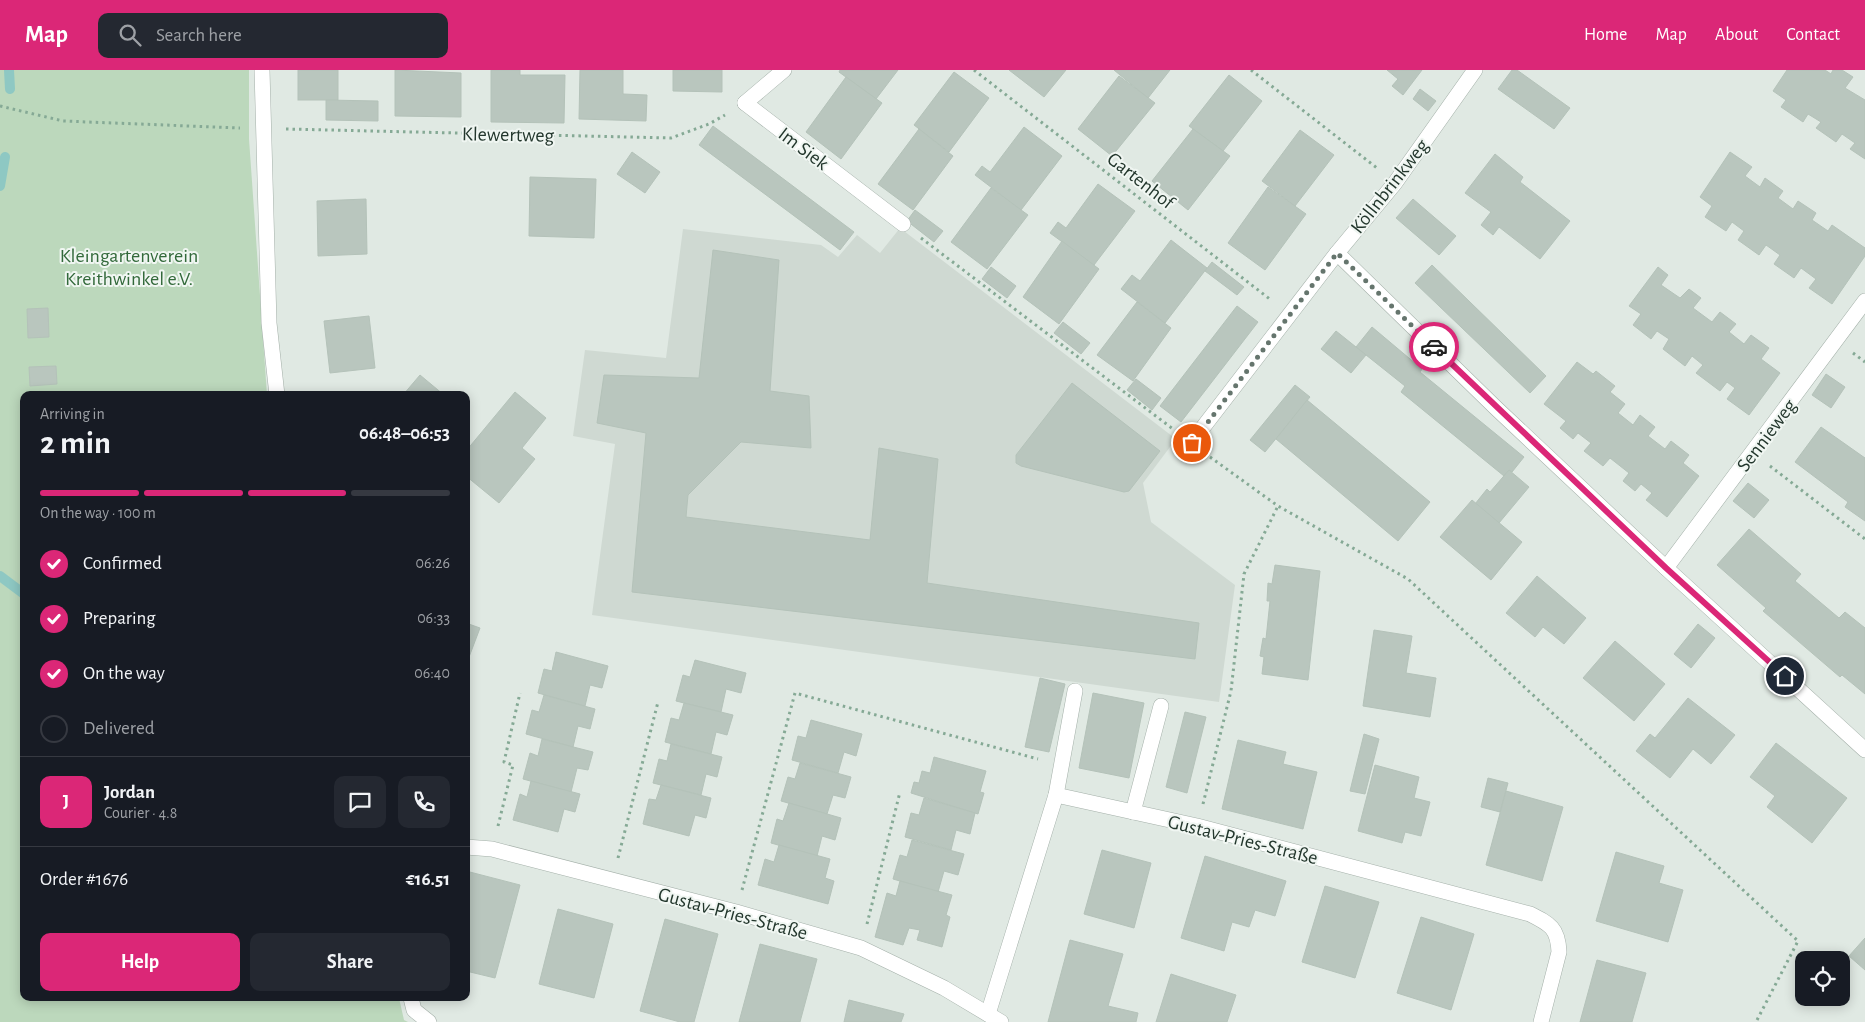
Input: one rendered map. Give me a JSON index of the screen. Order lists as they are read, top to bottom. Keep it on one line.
{"streets":{"street":["Im Siek","Köllnbrinkweg","Sennieweg","Gustav-Pries-Straße"],"path":["Klewertweg","Gartenhof"]},"crossings":[["Klewertweg","Im Siek"],["Gartenhof","Köllnbrinkweg"]],"parks":["Kleingartenverein Kreithwinkel e.V."],"page":{"header":"Map","search":"Search here","nav":["Home","Map","About","Contact"],"heading":["2 min","Arriving in","06:48–06:53"],"panel":["Jordan","Courier · 4.8","Order #1676","€16.51"],"bar":"On the way · 100 m","list":[["Confirmed","06:26"],["Preparing","06:33"],["On the way","06:40"],"Delivered"],"round":"J","buttons":["Help","Share"]}}
